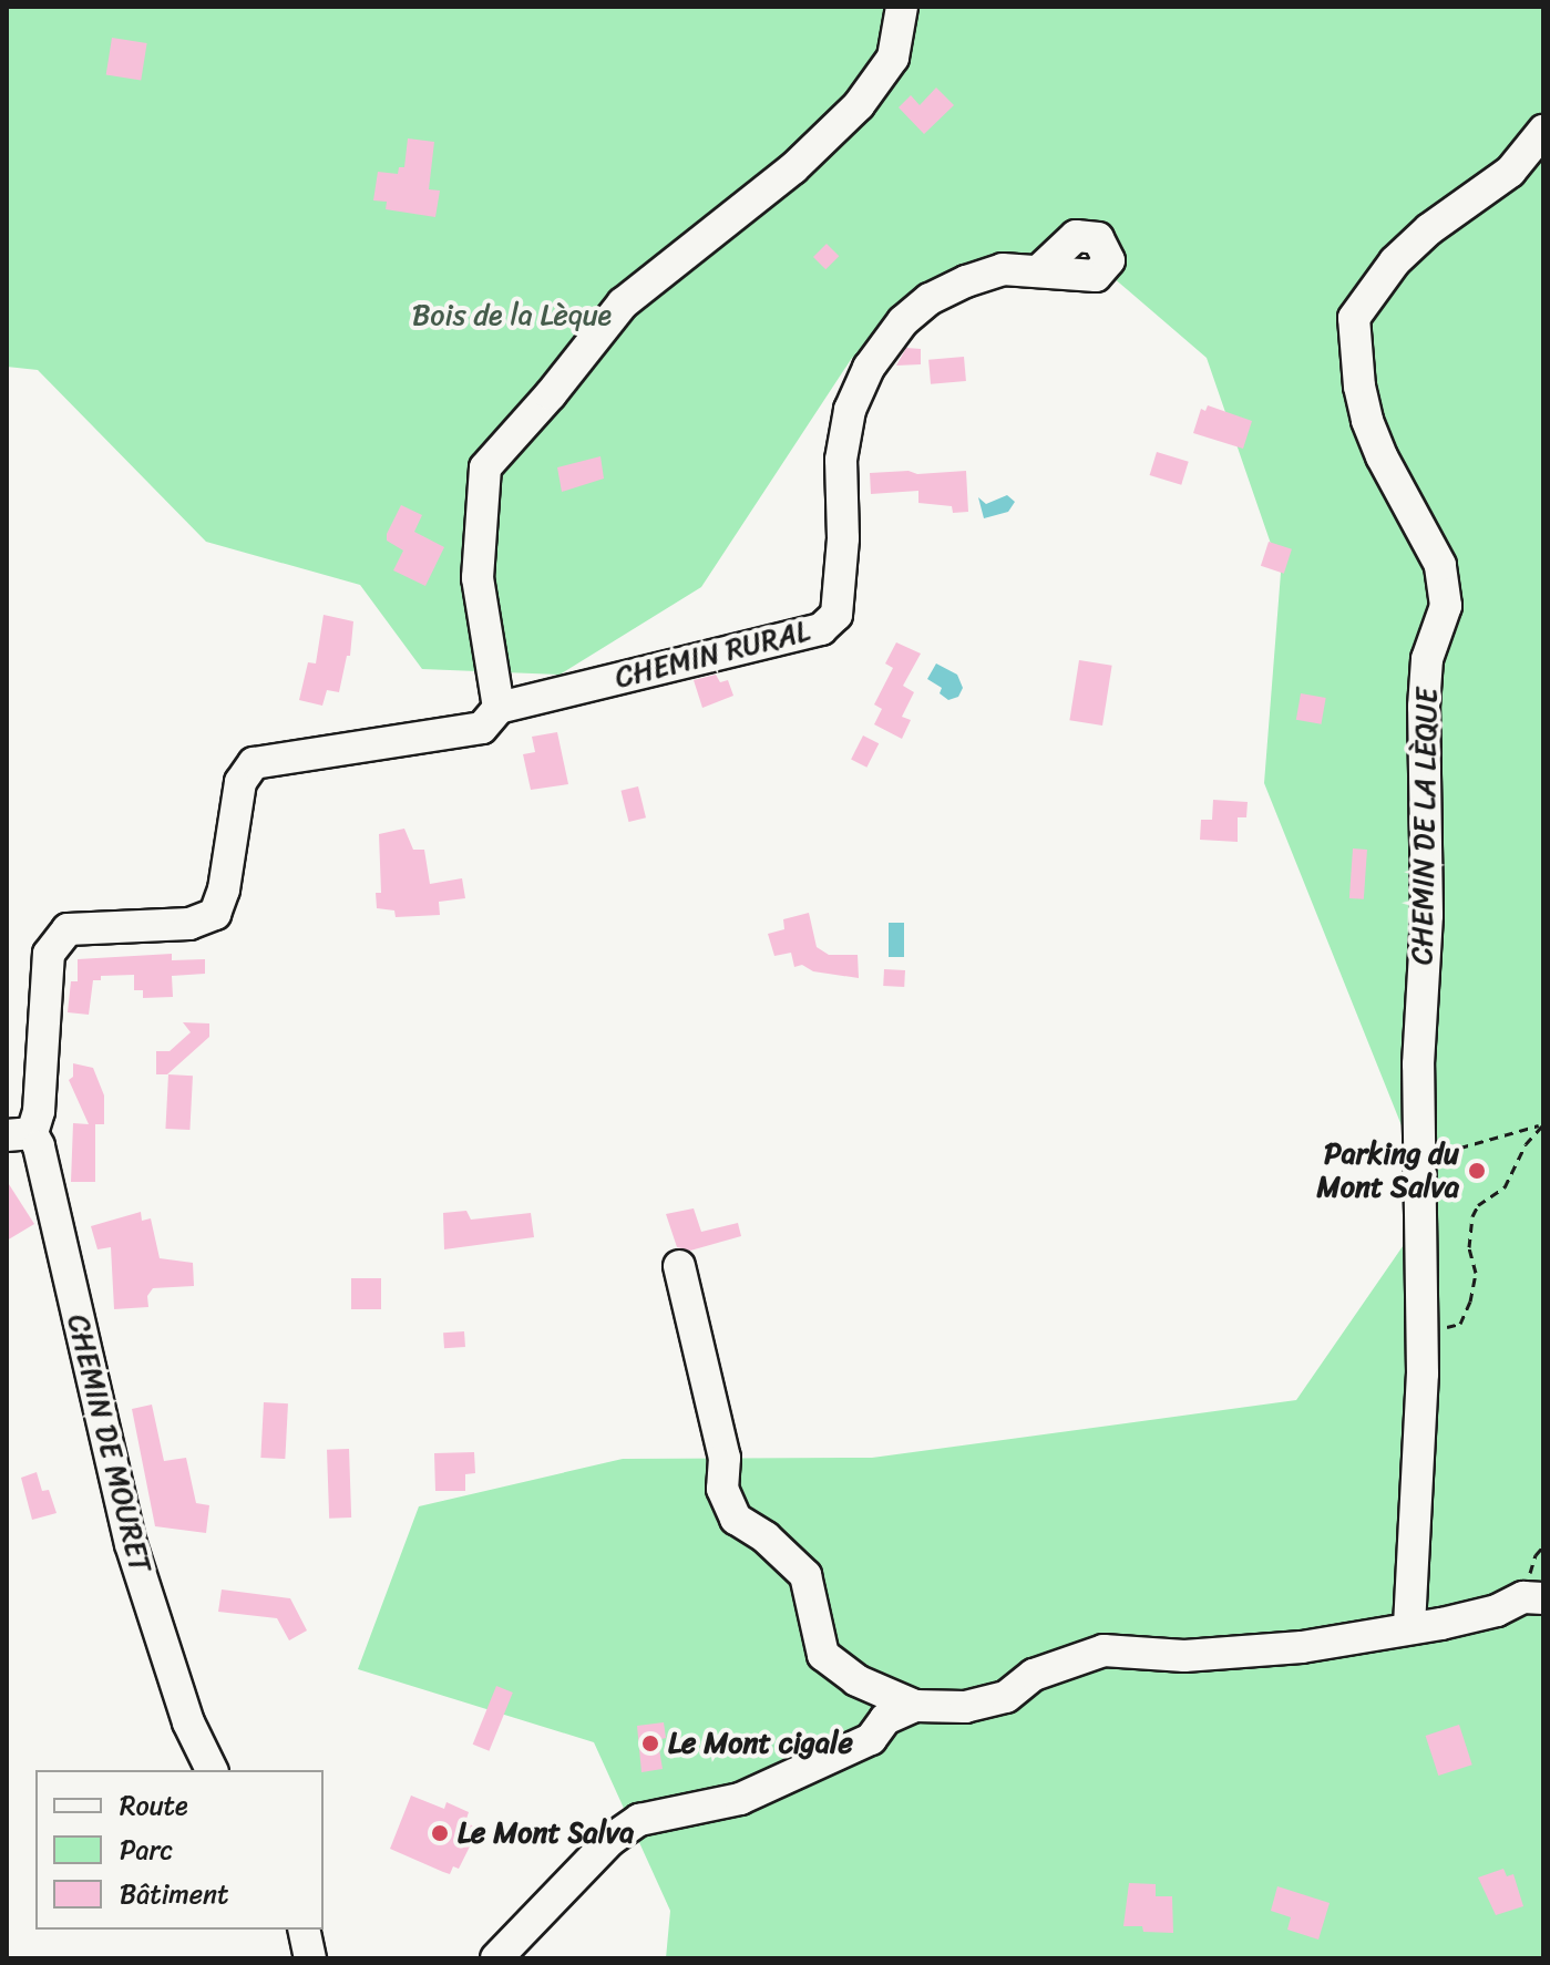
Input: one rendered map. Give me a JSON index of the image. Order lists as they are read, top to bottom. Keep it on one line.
{"streets":{"street":["CHEMIN RURAL","CHEMIN DE LA LÈQUE","CHEMIN DE MOURET"]},"crossings":[["CHEMIN RURAL","CHEMIN DE MOURET"]],"parks":["Bois de la Lèque"],"places":["Parking du Mont Salva","Le Mont cigale","Le Mont Salva"],"legend":["Route","Parc","Bâtiment"]}
